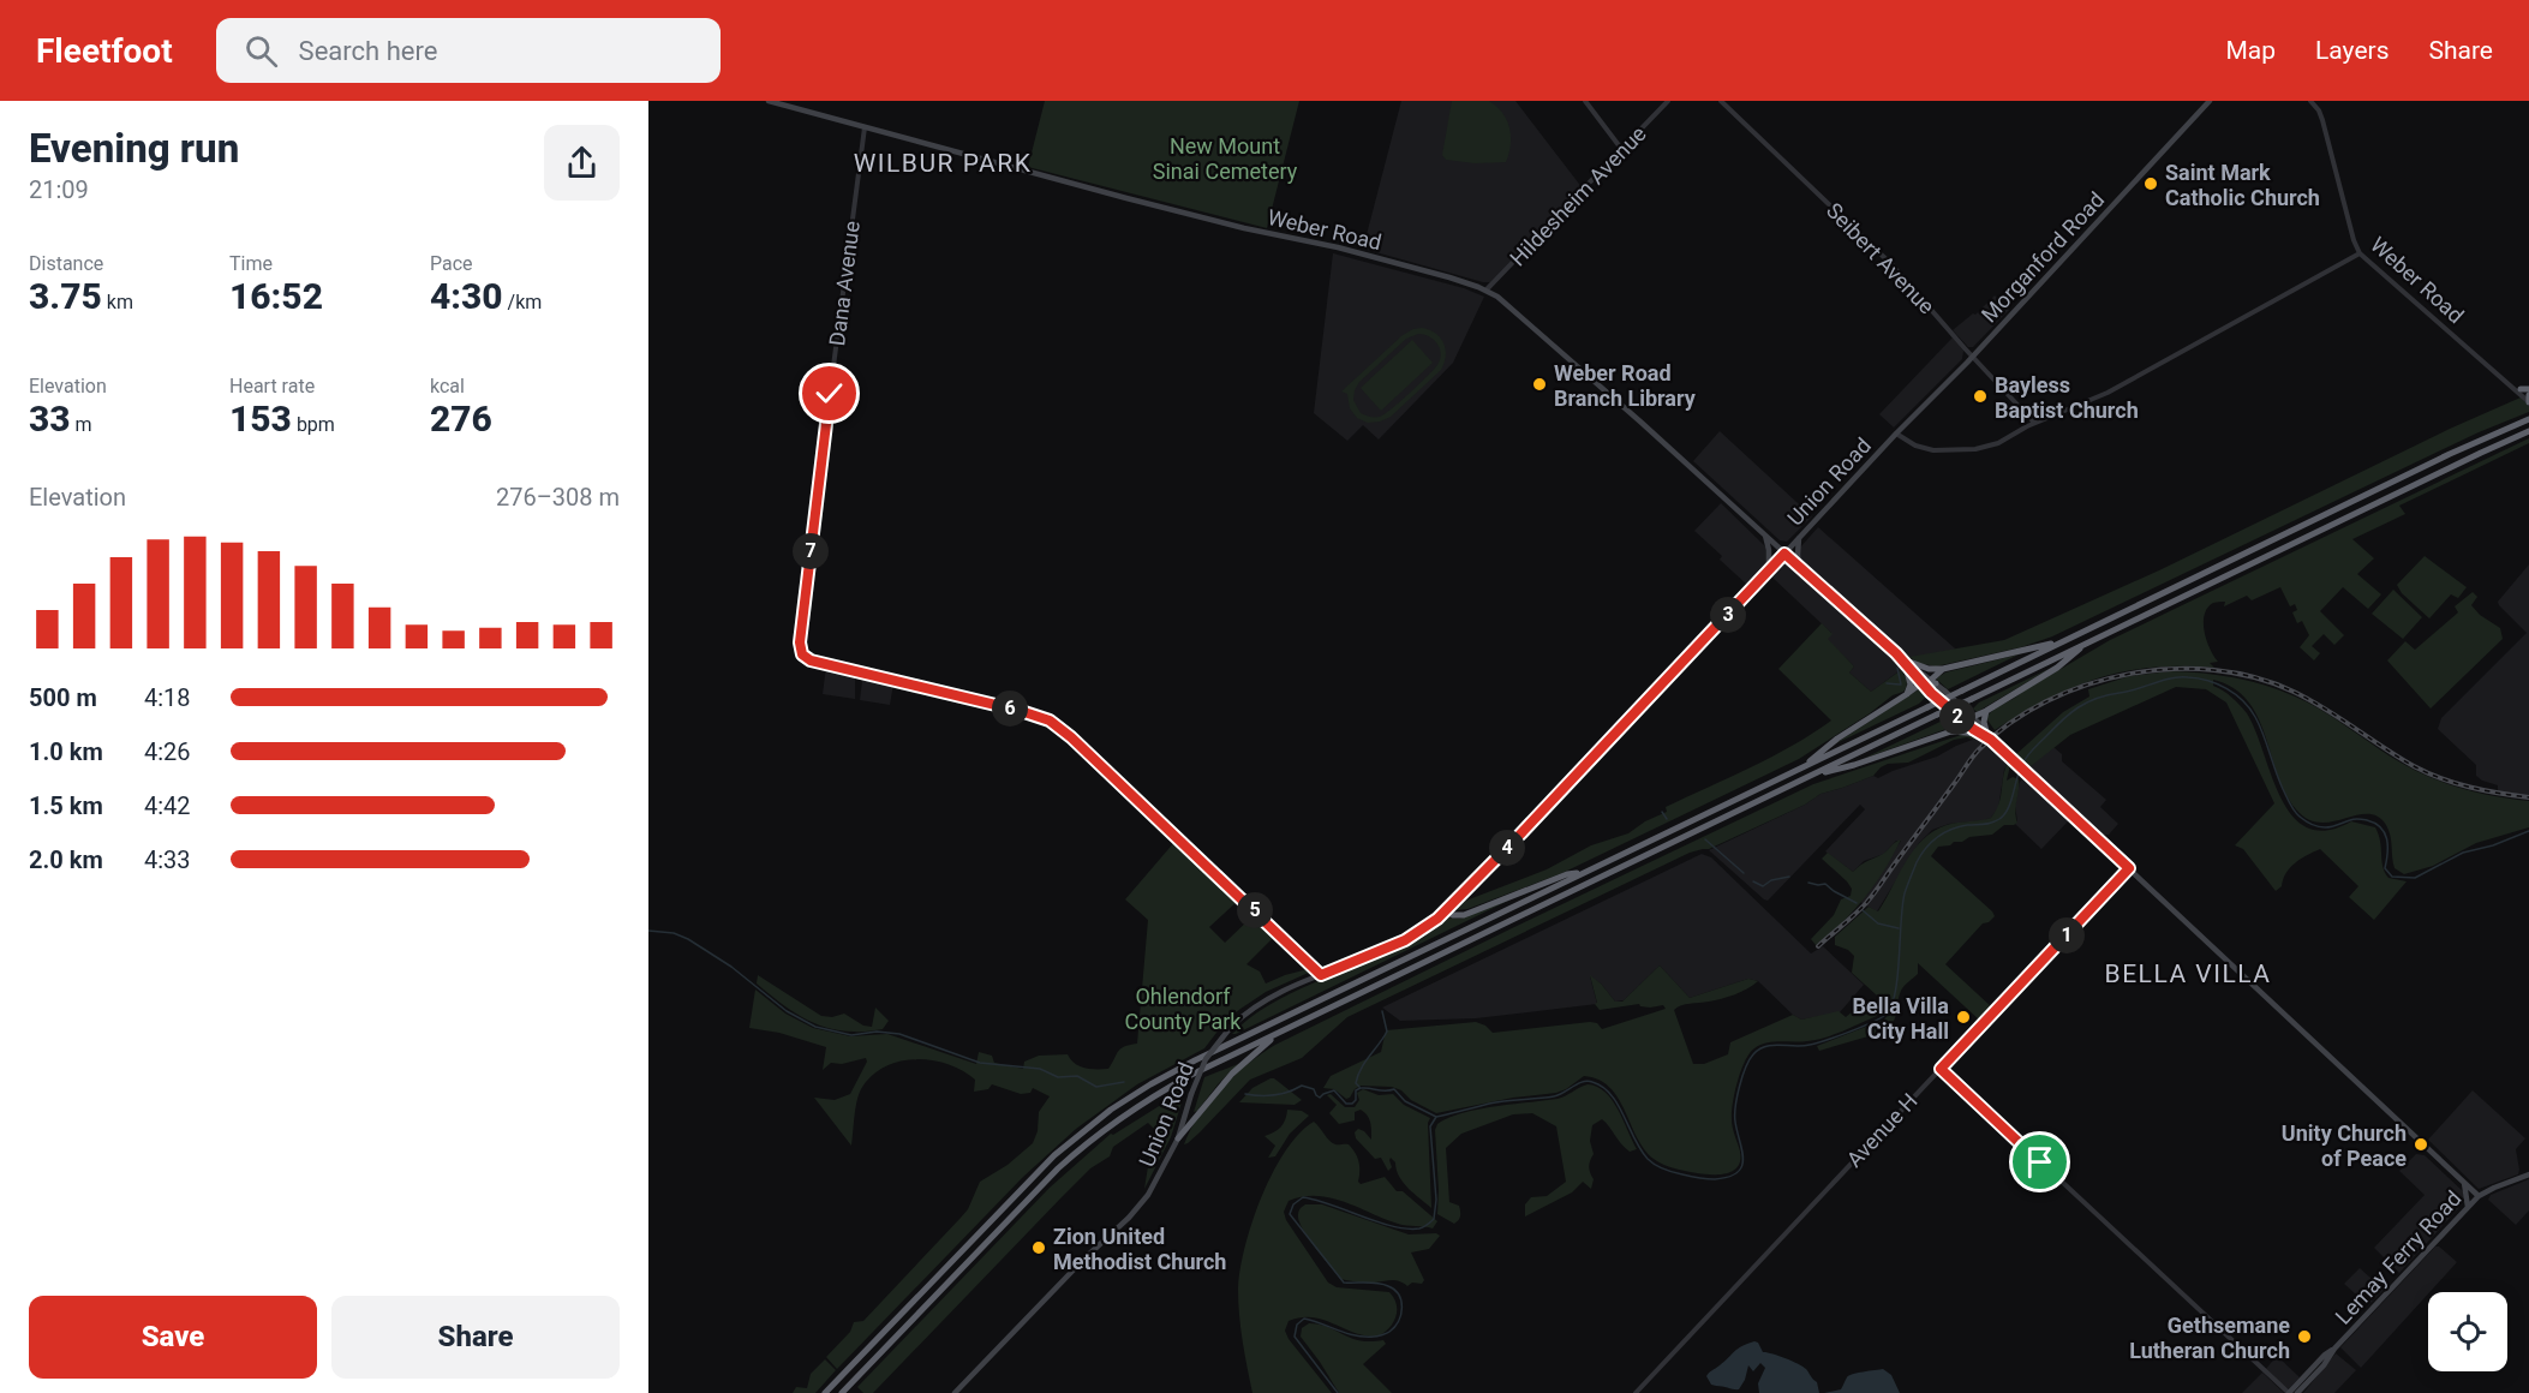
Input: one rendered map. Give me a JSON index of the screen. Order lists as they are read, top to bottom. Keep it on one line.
{"streets":{"main road":["Weber Road","Morganford Road","Union Road","Lemay Ferry Road"],"street":["Hildesheim Avenue","Seibert Avenue","Dana Avenue","Avenue H"]},"crossings":[["Hildesheim Avenue","Weber Road"],["Weber Road","Dana Avenue"],["Weber Road","Union Road"],["Morganford Road","Seibert Avenue"],["Morganford Road","Union Road"],["Seibert Avenue","Union Road"],["Dana Avenue","Union Road"]],"districts":["WILBUR PARK","BELLA VILLA"],"parks":["New Mount Sinai Cemetery","Ohlendorf County Park"],"places":["Saint Mark Catholic Church","Weber Road Branch Library","Bayless Baptist Church","Bella Villa City Hall","Unity Church of Peace","Zion United Methodist Church","Gethsemane Lutheran Church"],"page":{"header":"Fleetfoot","search":"Search here","nav":["Map","Layers","Share"],"heading":["Evening run","21:09"],"stats":[["Distance","3.75 km"],["Time","16:52"],["Pace","4:30 /km"],["Elevation","33 m"],["Heart rate","153 bpm"],["kcal","276"]],"chart":["Elevation","276–308 m"],"pins":["7","3","6","2","4","5","1"],"list":[{"name":"500 m","note":"4:18"},{"name":"1.0 km","note":"4:26"},{"name":"1.5 km","note":"4:42"},{"name":"2.0 km","note":"4:33"}],"buttons":["Save","Share"]}}
